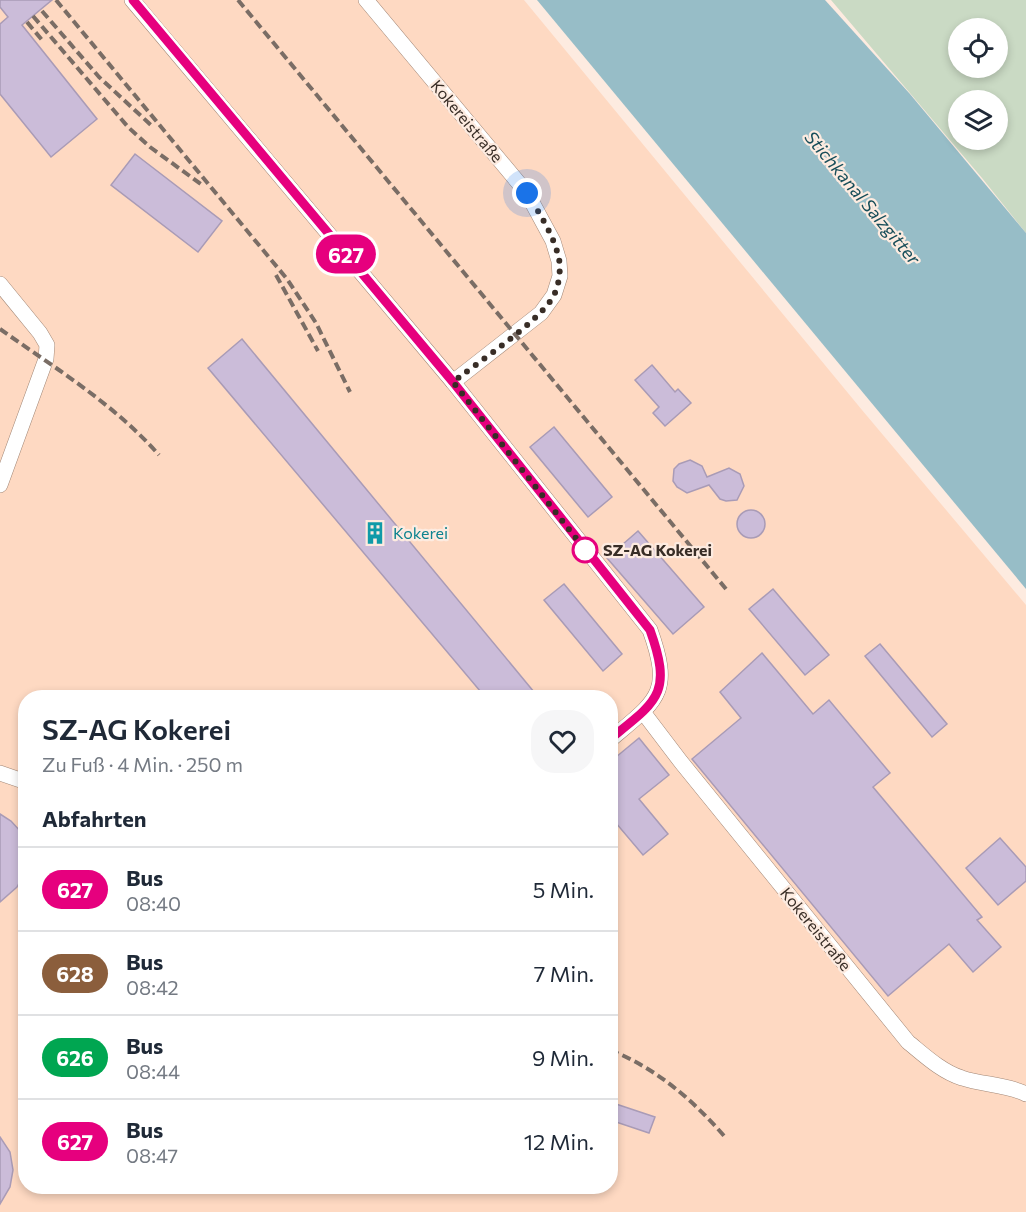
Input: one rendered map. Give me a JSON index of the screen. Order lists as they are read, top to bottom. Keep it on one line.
{"streets":{"lane":["Kokereistraße"]},"water":["Stichkanal Salzgitter"],"places":{"building":["Kokerei"],"other":["SZ-AG Kokerei"]},"lines":["bus line 627"],"page":{"on_map":"627","heading":[["SZ-AG Kokerei","Zu Fuß · 4 Min. · 250 m"],"Abfahrten"],"list":[{"mark":"627","name":"Bus","note":"08:40","value":"5 Min."},{"mark":"628","name":"Bus","note":"08:42","value":"7 Min."},{"mark":"626","name":"Bus","note":"08:44","value":"9 Min."},{"mark":"627","name":"Bus","note":"08:47","value":"12 Min."}]}}
